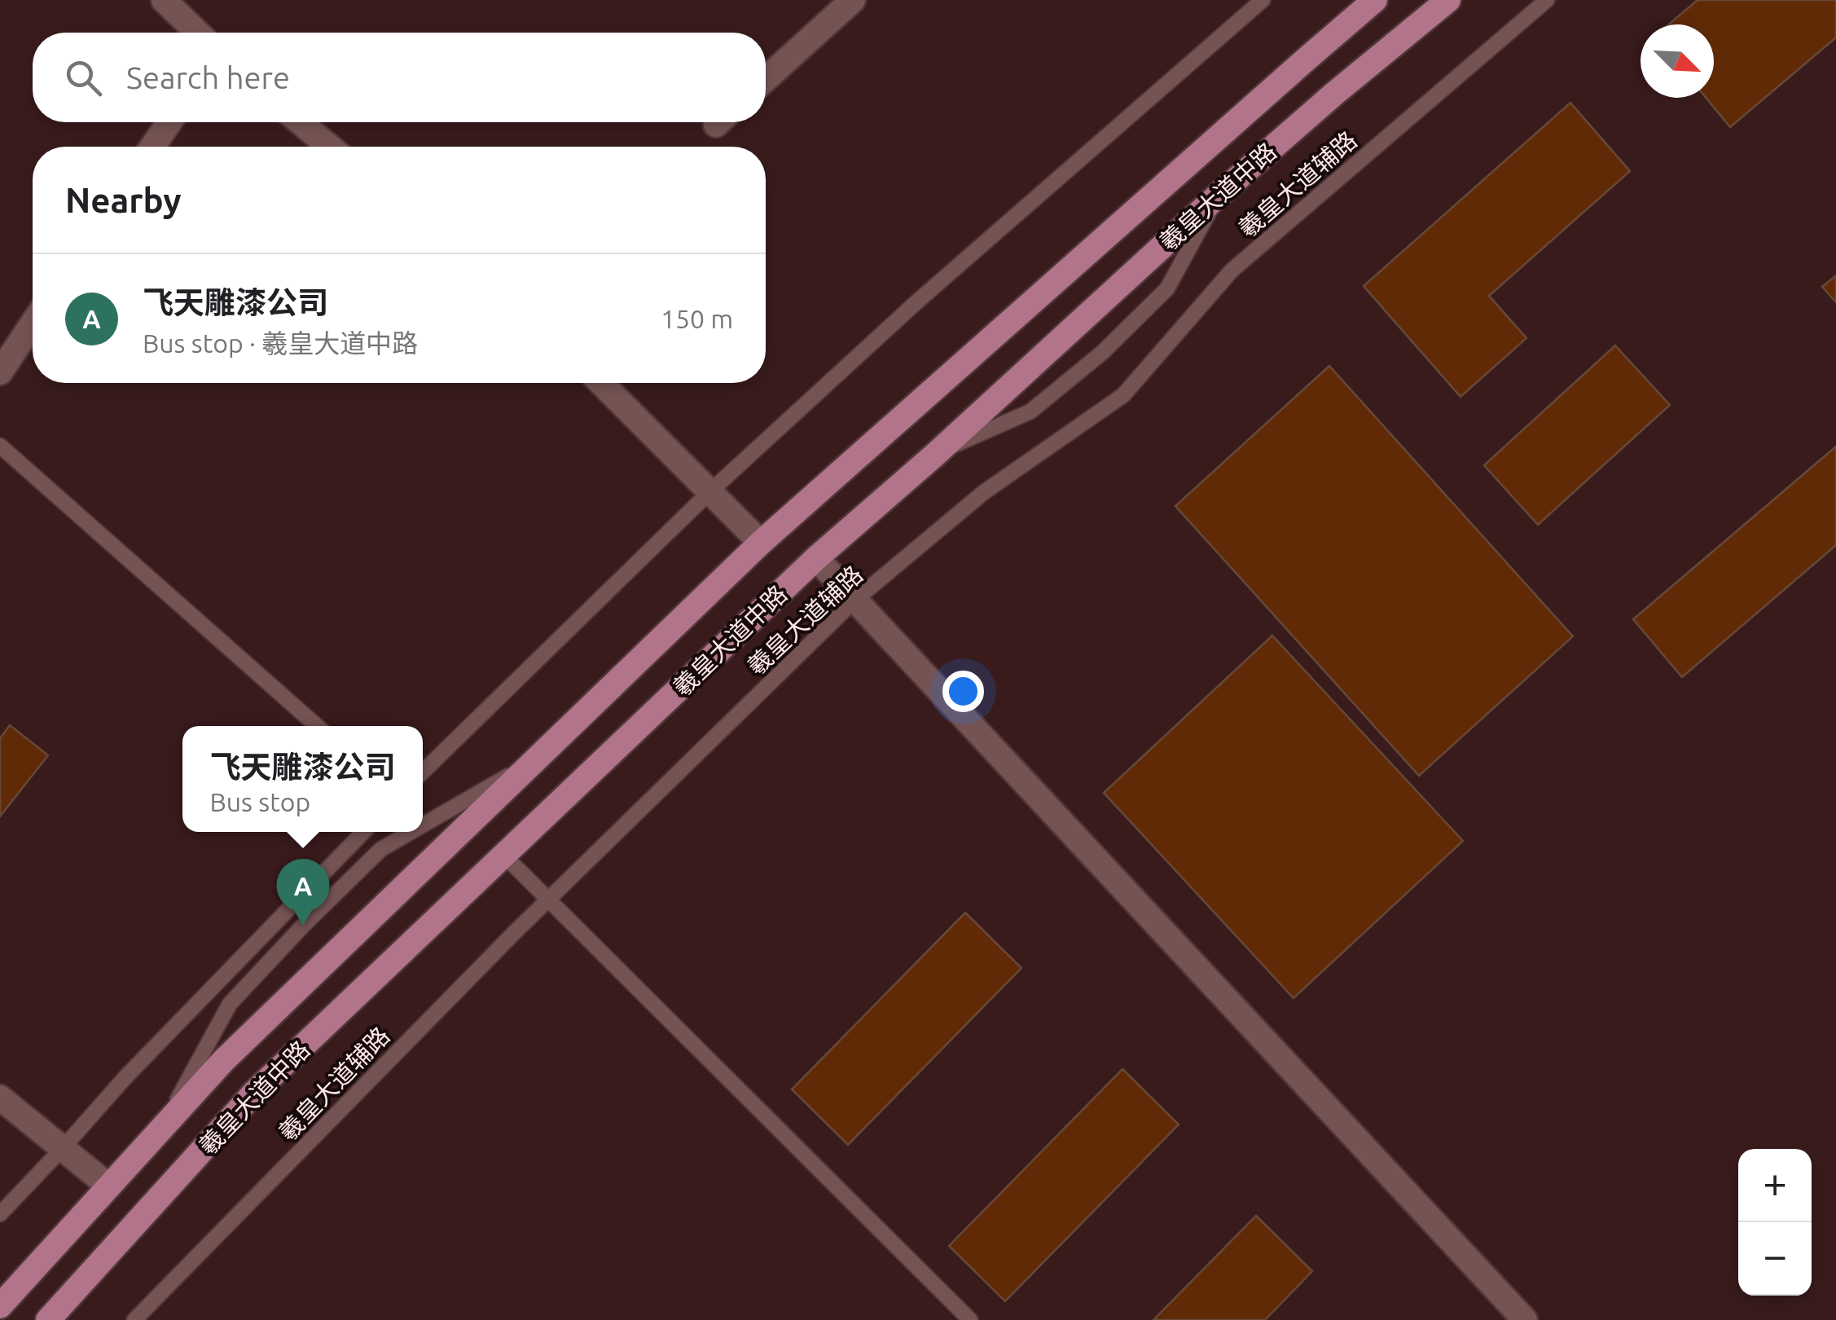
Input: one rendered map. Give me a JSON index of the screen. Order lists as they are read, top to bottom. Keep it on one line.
{"streets":{"main road":["羲皇大道中路"],"lane":["羲皇大道辅路"]},"north":"bottom right","page":{"search":"Search here","heading":"Nearby","list":[{"mark":"A","name":"飞天雕漆公司","note":"Bus stop · 羲皇大道中路","value":"150 m"}],"popup":["飞天雕漆公司","Bus stop"],"pins":"A","map_buttons":["+","−"]}}
